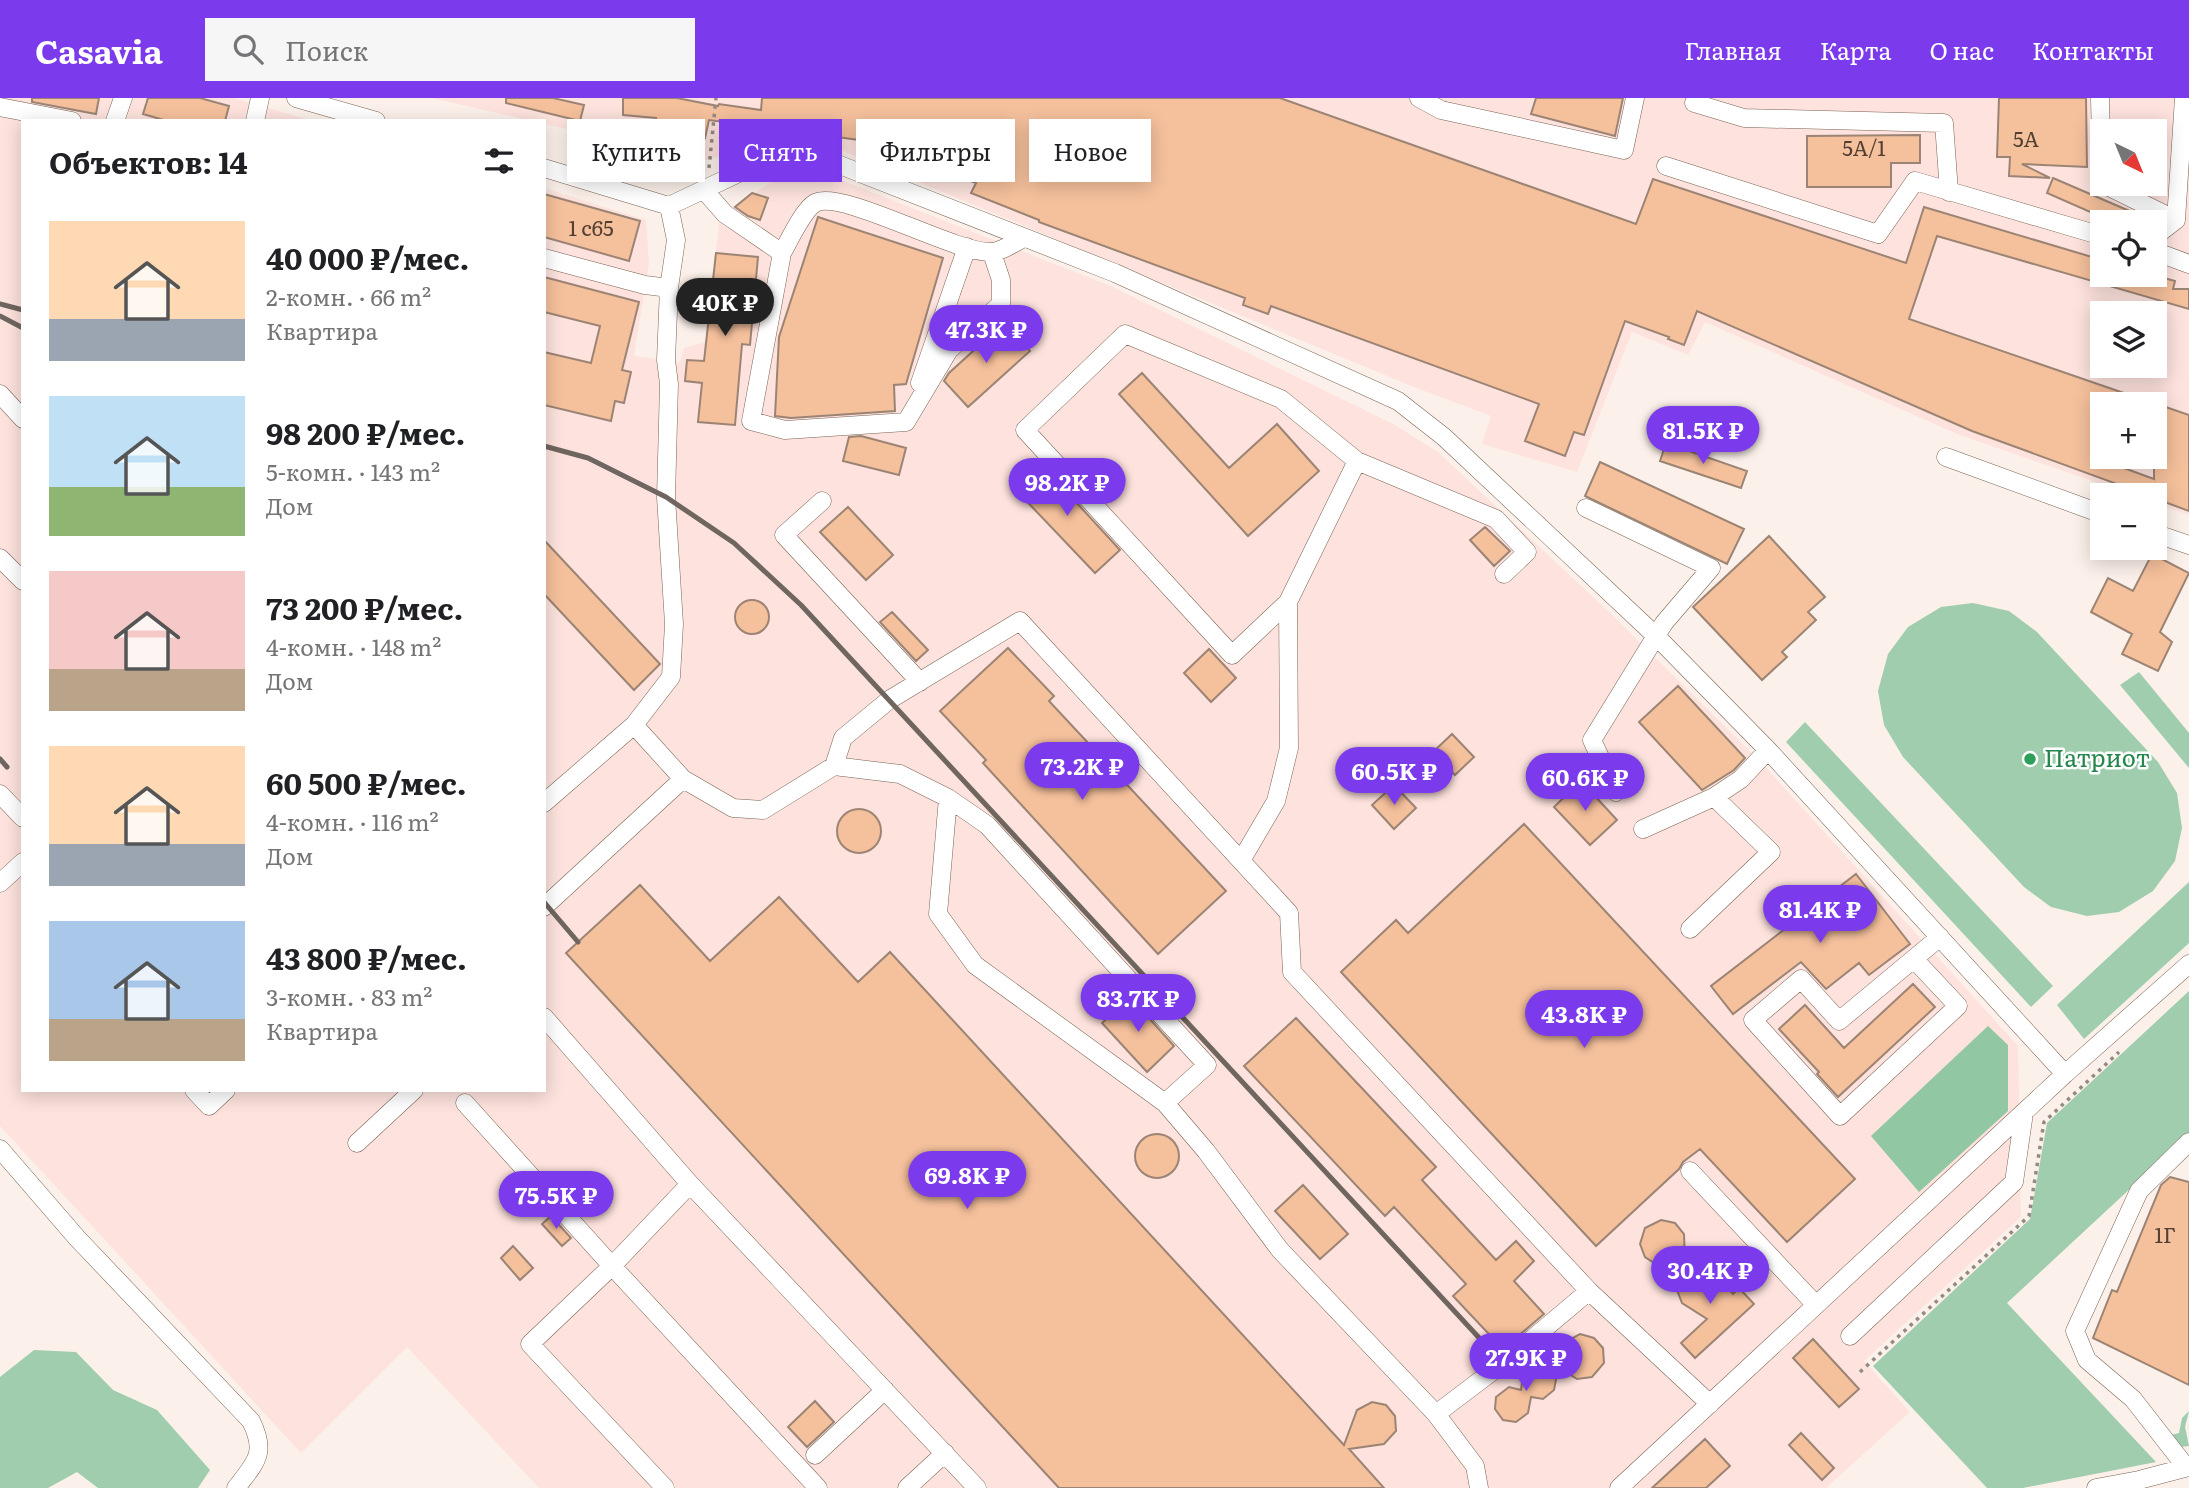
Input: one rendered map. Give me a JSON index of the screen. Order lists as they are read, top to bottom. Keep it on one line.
{"places":["Патриот"],"house_numbers":["5А","5А/1","1 с65","1Г"],"north":"bottom right","page":{"header":"Casavia","search":"Поиск","nav":["Главная","Карта","О нас","Контакты"],"map_buttons":["+","−"],"chip":["Купить","Снять","Фильтры","Новое"],"heading":"Объектов: 14","list":[{"name":"40 000 ₽/мес.","note":"2-комн. · 66 m² · Квартира"},{"name":"98 200 ₽/мес.","note":"5-комн. · 143 m² · Дом"},{"name":"73 200 ₽/мес.","note":"4-комн. · 148 m² · Дом"},{"name":"60 500 ₽/мес.","note":"4-комн. · 116 m² · Дом"},{"name":"43 800 ₽/мес.","note":"3-комн. · 83 m² · Квартира"}],"price":["40K ₽","47.3K ₽","81.5K ₽","98.2K ₽","73.2K ₽","60.5K ₽","60.6K ₽","81.4K ₽","83.7K ₽","43.8K ₽","69.8K ₽","75.5K ₽","30.4K ₽","27.9K ₽"]}}
